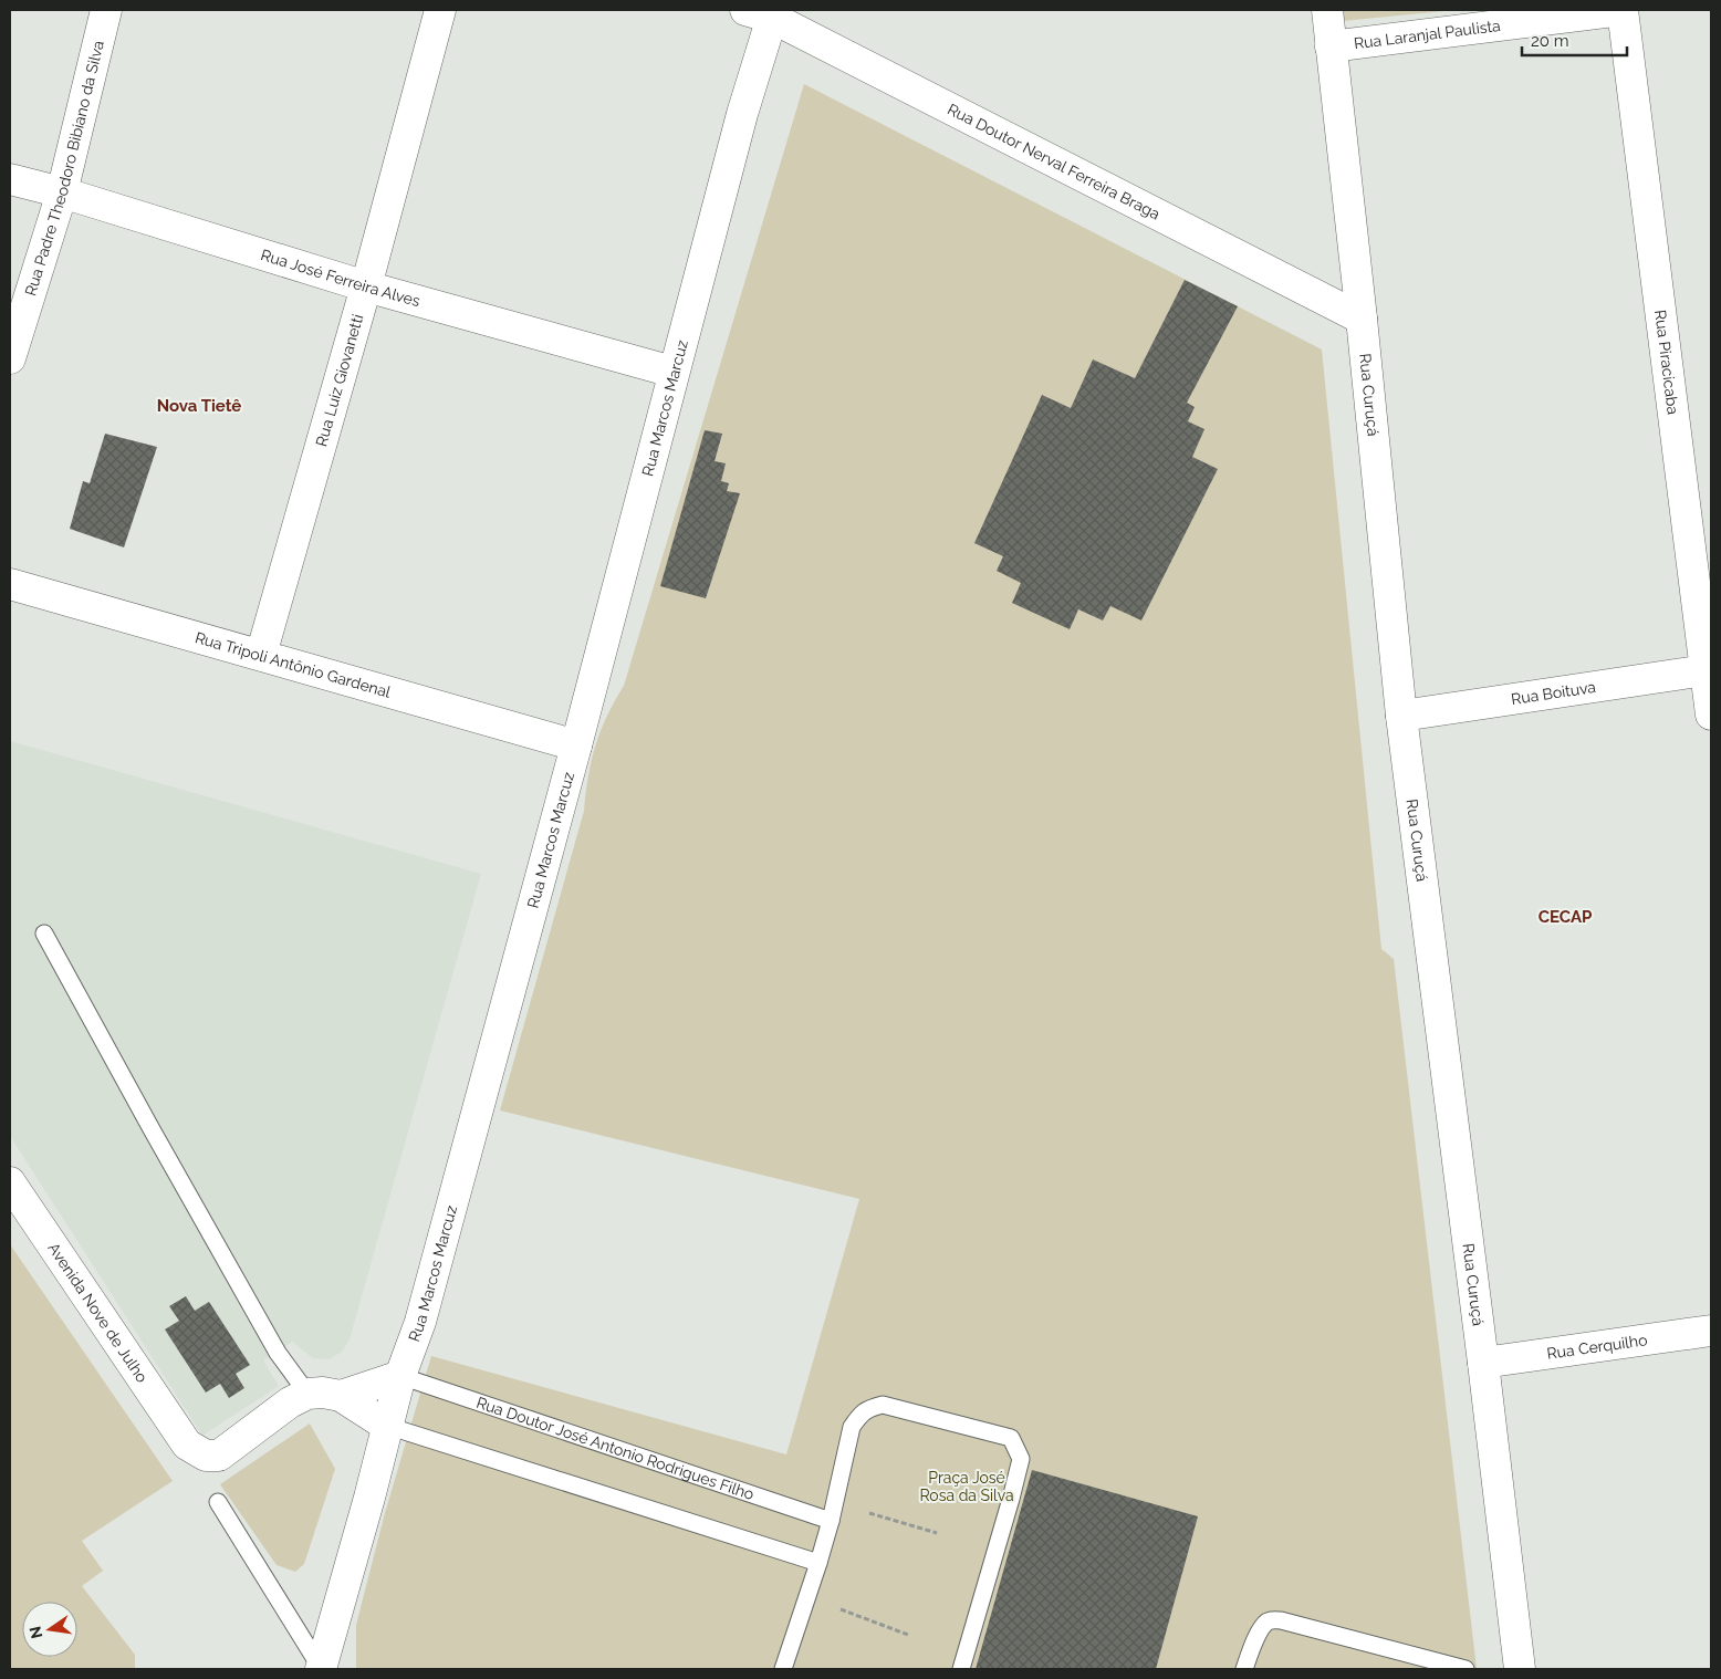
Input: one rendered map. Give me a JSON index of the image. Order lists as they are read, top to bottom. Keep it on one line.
{"streets":{"street":["Rua Laranjal Paulista","Rua Doutor Nerval Ferreira Braga","Rua Padre Theodoro Bibiano da Silva","Rua José Ferreira Alves","Rua Piracicaba","Rua Luiz Giovanetti","Rua Curuçá","Rua Marcos Marcuz","Rua Tripoli Antônio Gardenal","Rua Boituva","Avenida Nove de Julho","Rua Cerquilho"],"lane":["Rua Doutor José Antonio Rodrigues Filho"]},"crossings":[["Rua Laranjal Paulista","Rua Piracicaba"],["Rua Laranjal Paulista","Rua Curuçá"],["Rua Doutor Nerval Ferreira Braga","Rua Curuçá"],["Rua Doutor Nerval Ferreira Braga","Rua Marcos Marcuz"],["Rua Padre Theodoro Bibiano da Silva","Rua José Ferreira Alves"],["Rua José Ferreira Alves","Rua Luiz Giovanetti"],["Rua José Ferreira Alves","Rua Marcos Marcuz"],["Rua Piracicaba","Rua Boituva"],["Rua Luiz Giovanetti","Rua Tripoli Antônio Gardenal"],["Rua Curuçá","Rua Boituva"],["Rua Curuçá","Rua Cerquilho"],["Rua Marcos Marcuz","Rua Tripoli Antônio Gardenal"],["Rua Marcos Marcuz","Rua Doutor José Antonio Rodrigues Filho"]],"districts":["Nova Tietê","CECAP"],"parks":["Praça José Rosa da Silva"],"scale_bar":"20 m","north":"left"}
